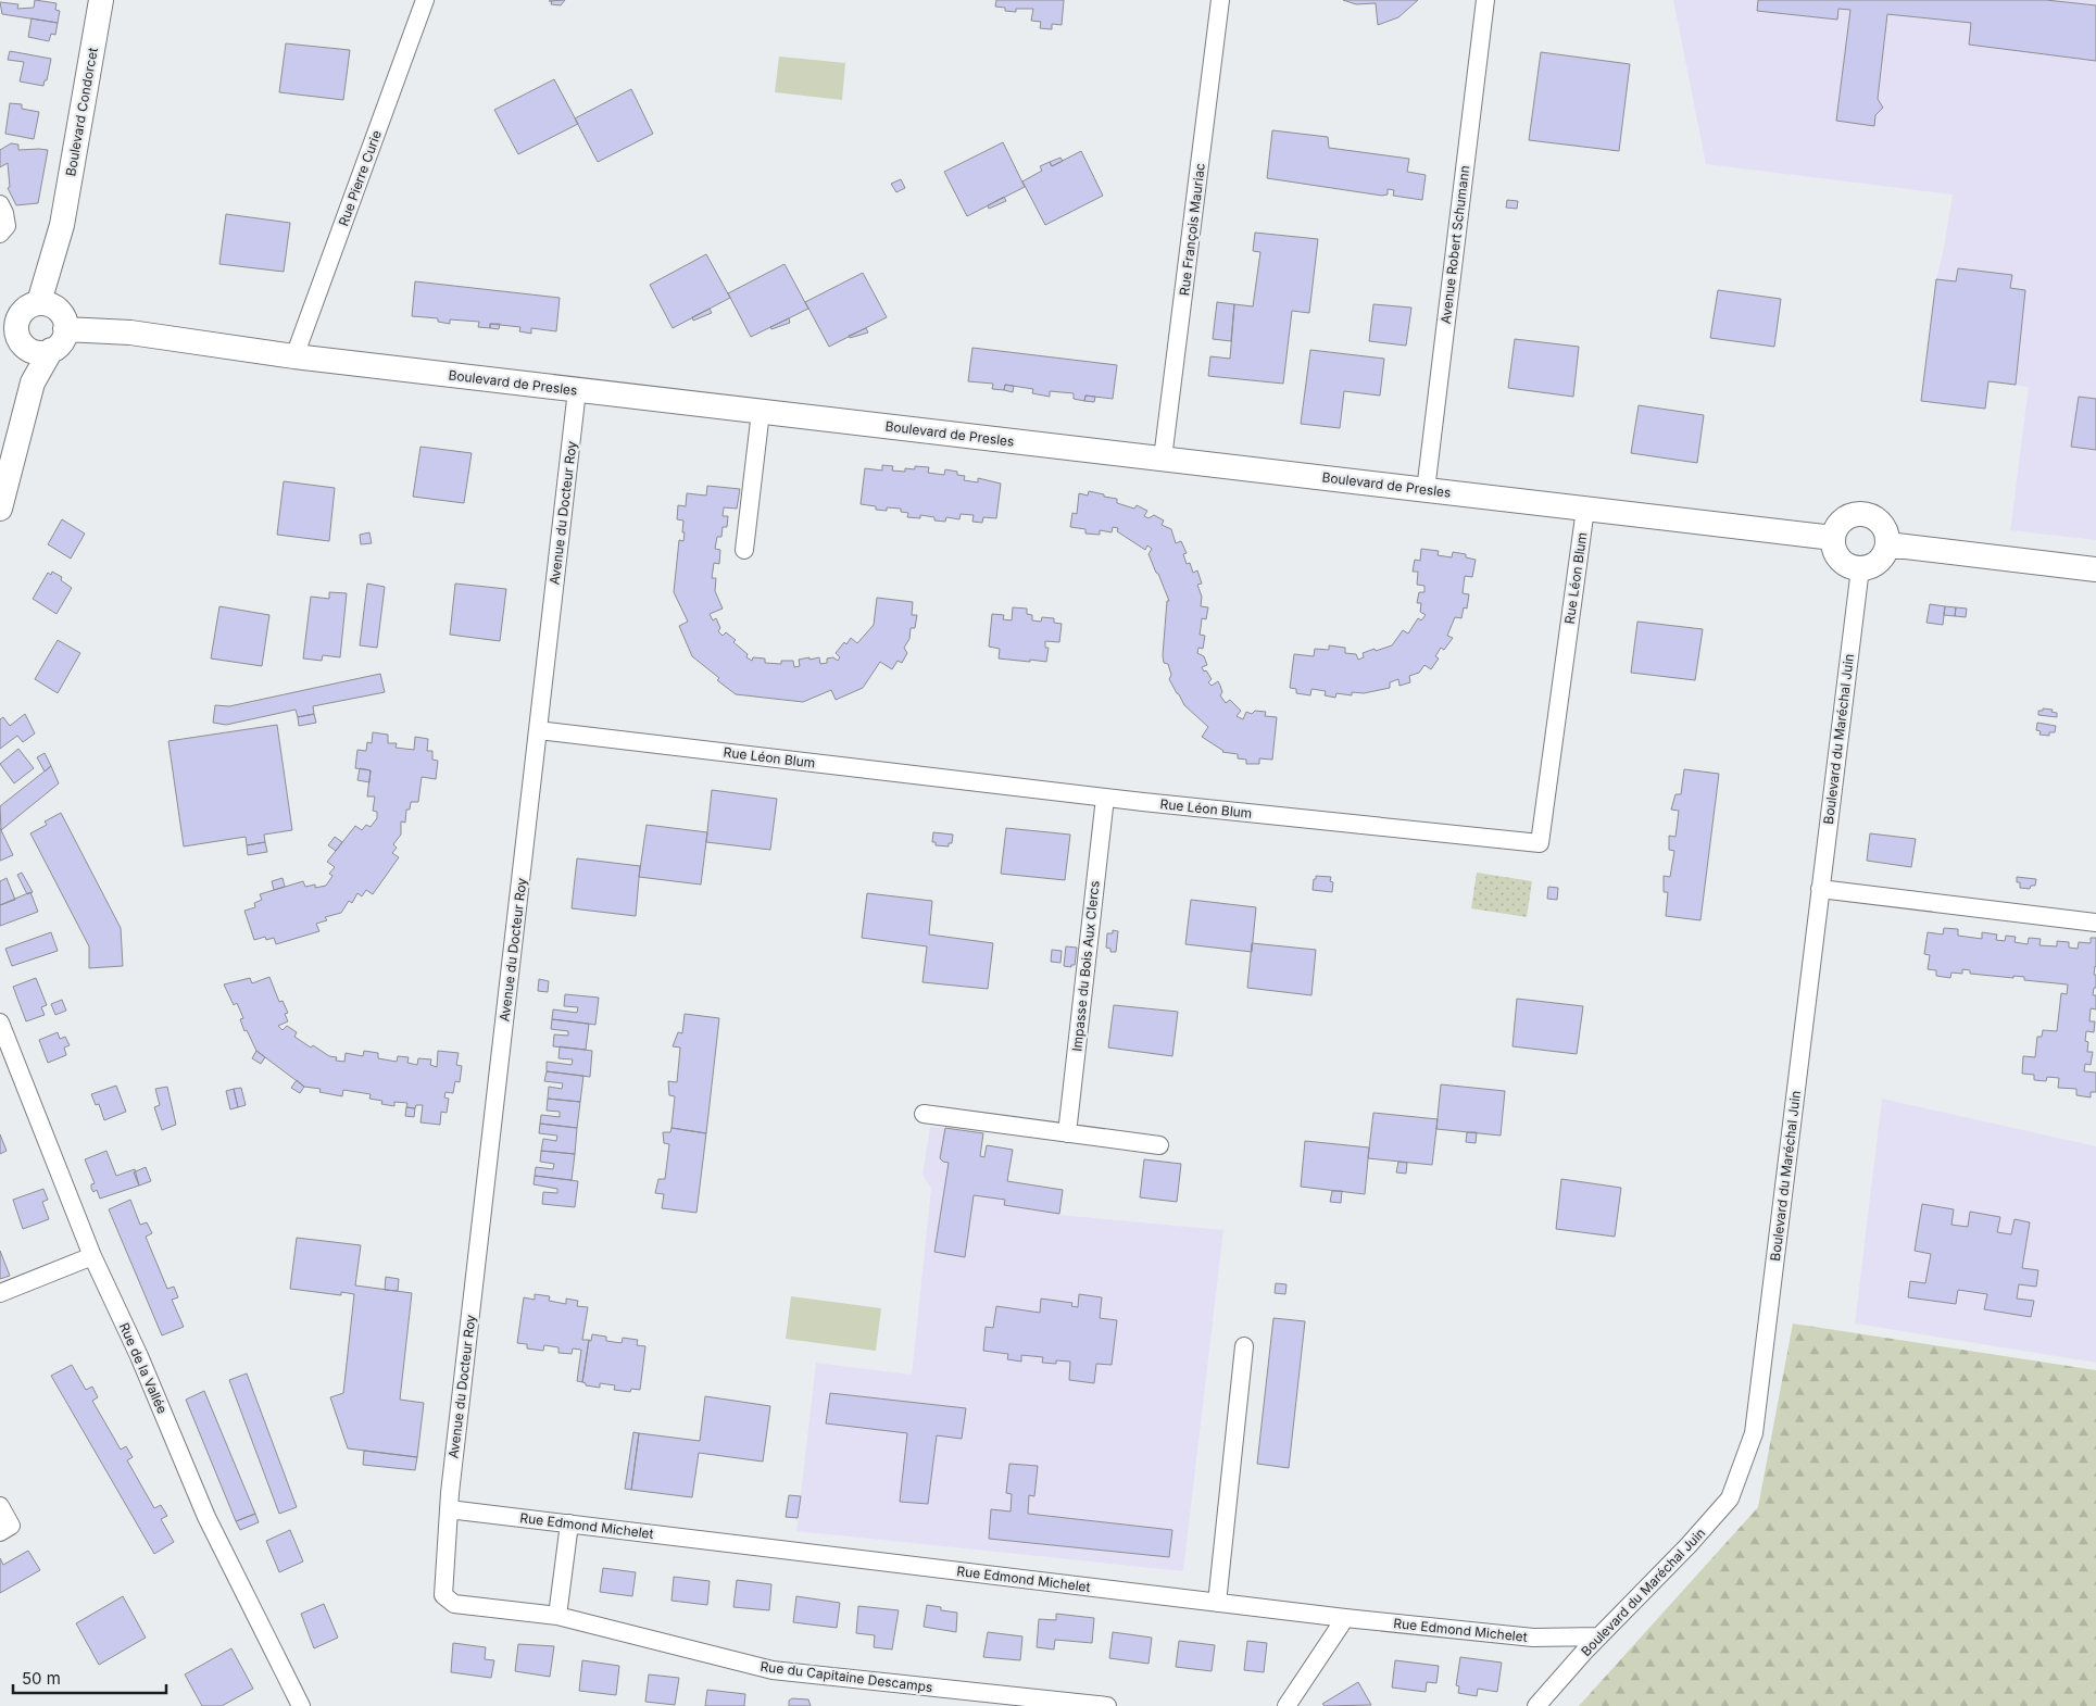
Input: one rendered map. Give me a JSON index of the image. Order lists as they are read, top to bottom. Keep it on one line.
{"streets":{"street":["Boulevard Condorcet","Rue Pierre Curie","Rue François Mauriac","Avenue Robert Schumann","Boulevard de Presles","Avenue du Docteur Roy","Rue Léon Blum","Boulevard du Maréchal Juin","Impasse du Bois Aux Clercs","Rue de la Vallée","Rue Edmond Michelet","Rue du Capitaine Descamps"]},"crossings":[["Rue Pierre Curie","Boulevard de Presles"],["Rue François Mauriac","Boulevard de Presles"],["Avenue Robert Schumann","Boulevard de Presles"],["Boulevard de Presles","Avenue du Docteur Roy"],["Boulevard de Presles","Rue Léon Blum"],["Boulevard de Presles","Boulevard du Maréchal Juin"],["Avenue du Docteur Roy","Rue Léon Blum"],["Avenue du Docteur Roy","Rue Edmond Michelet"],["Avenue du Docteur Roy","Rue du Capitaine Descamps"],["Rue Léon Blum","Impasse du Bois Aux Clercs"],["Boulevard du Maréchal Juin","Rue Edmond Michelet"],["Rue Edmond Michelet","Rue du Capitaine Descamps"]],"scale_bar":"50 m"}
